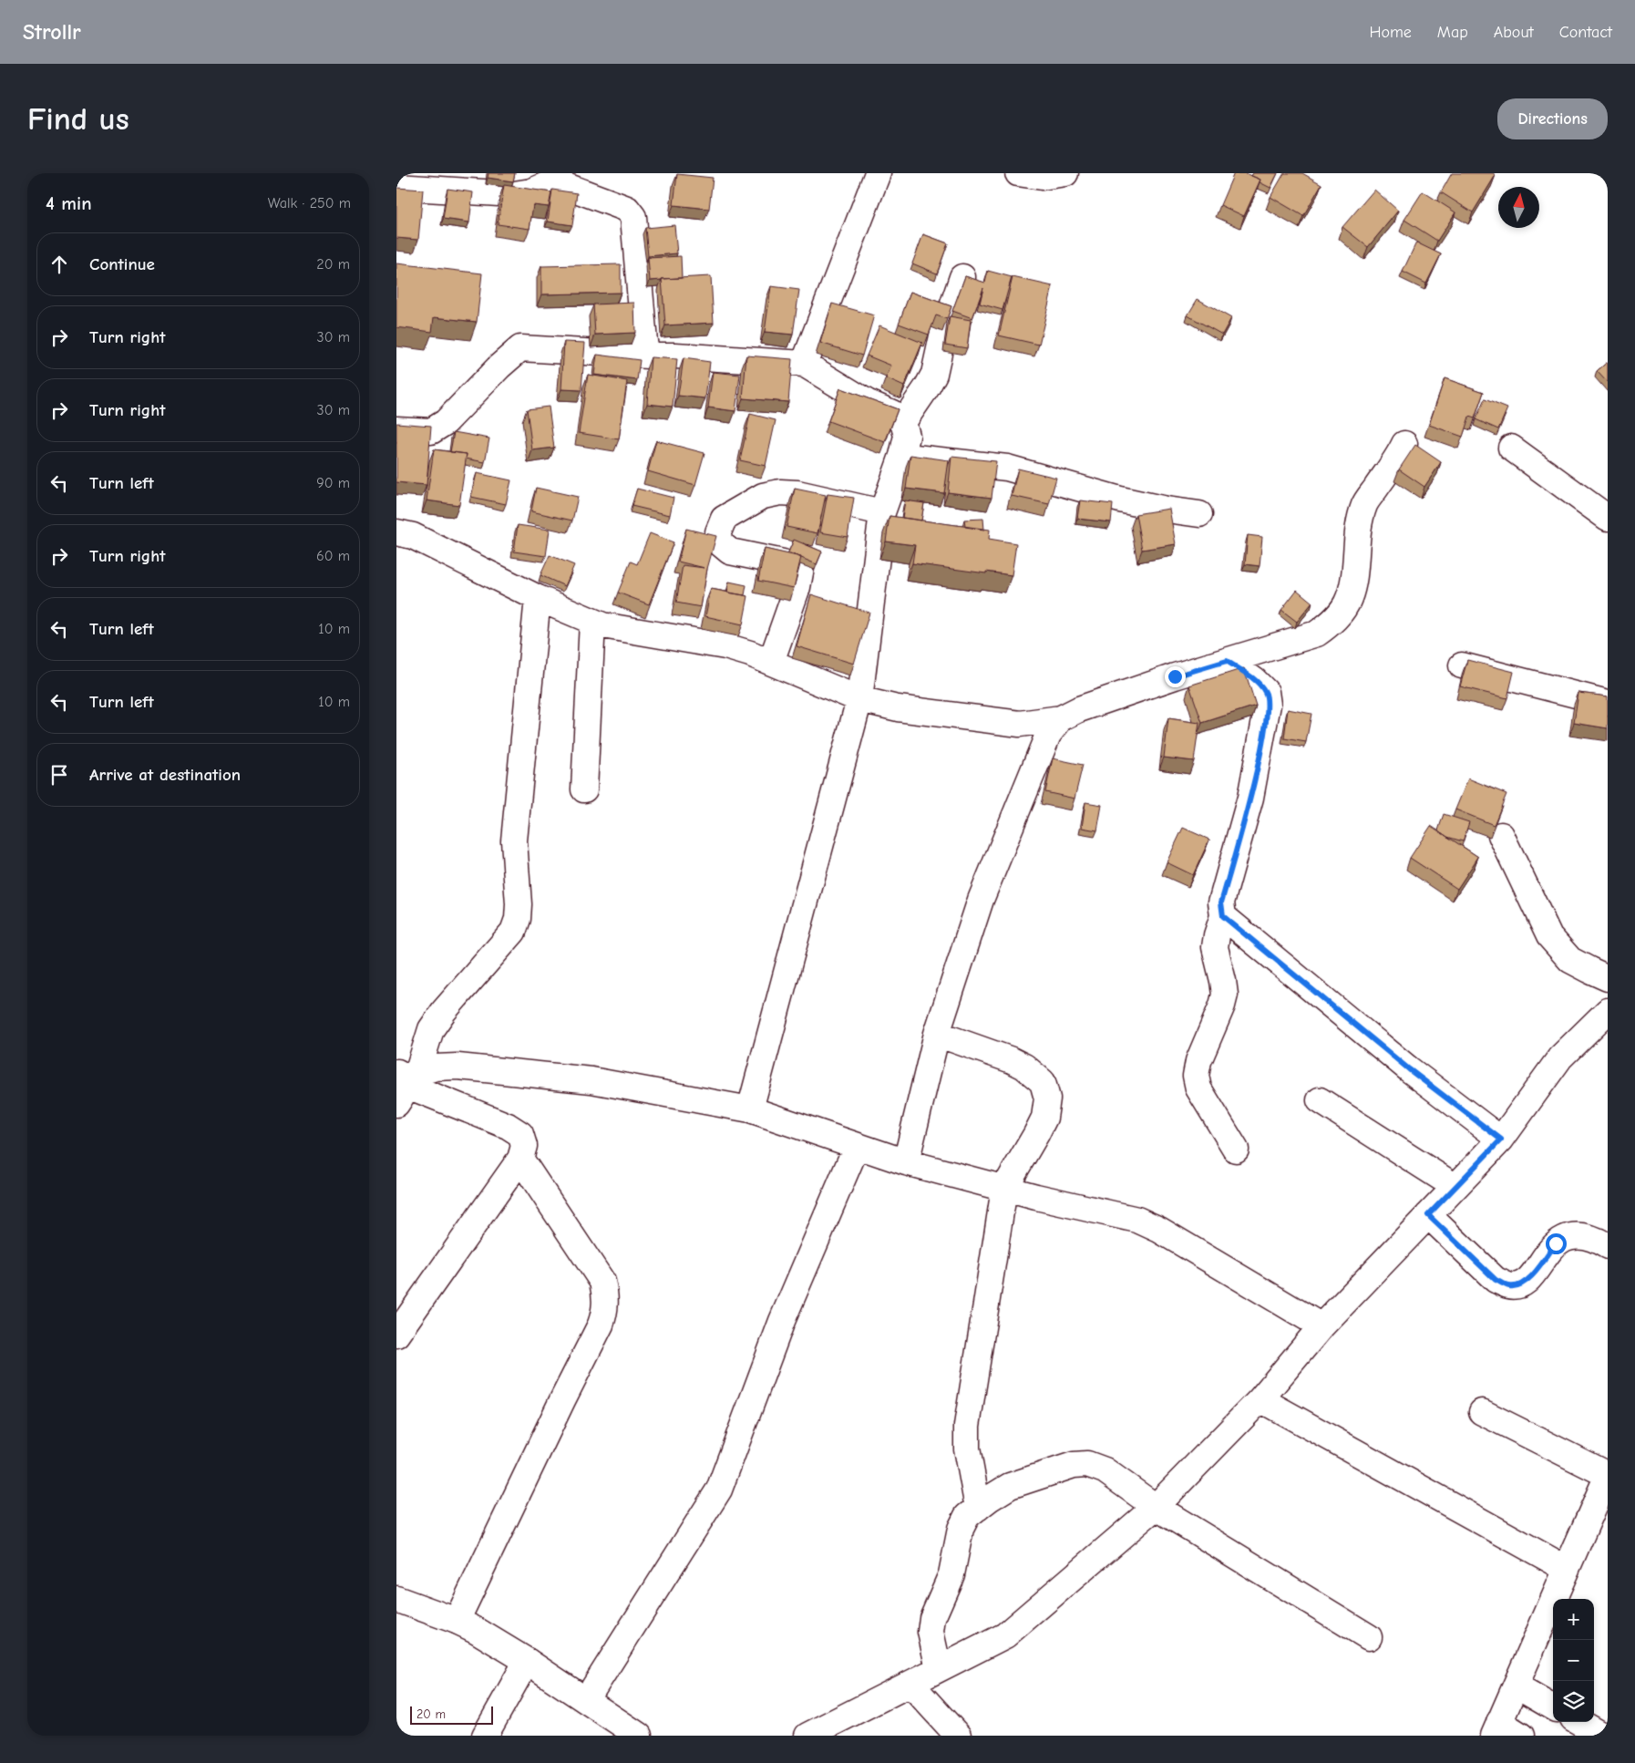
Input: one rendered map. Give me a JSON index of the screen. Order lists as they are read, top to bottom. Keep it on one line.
{"scale_bar":"20 m","north":"top","page":{"header":"Strollr","nav":["Home","Map","About","Contact"],"buttons":"Directions","title":"Find us","heading":["4 min","Walk · 250 m"],"list":[["Continue","20 m"],["Turn right","30 m"],["Turn right","30 m"],["Turn left","90 m"],["Turn right","60 m"],["Turn left","10 m"],["Turn left","10 m"],"Arrive at destination"],"map_buttons":["+","−"],"scale":"20 m"}}
